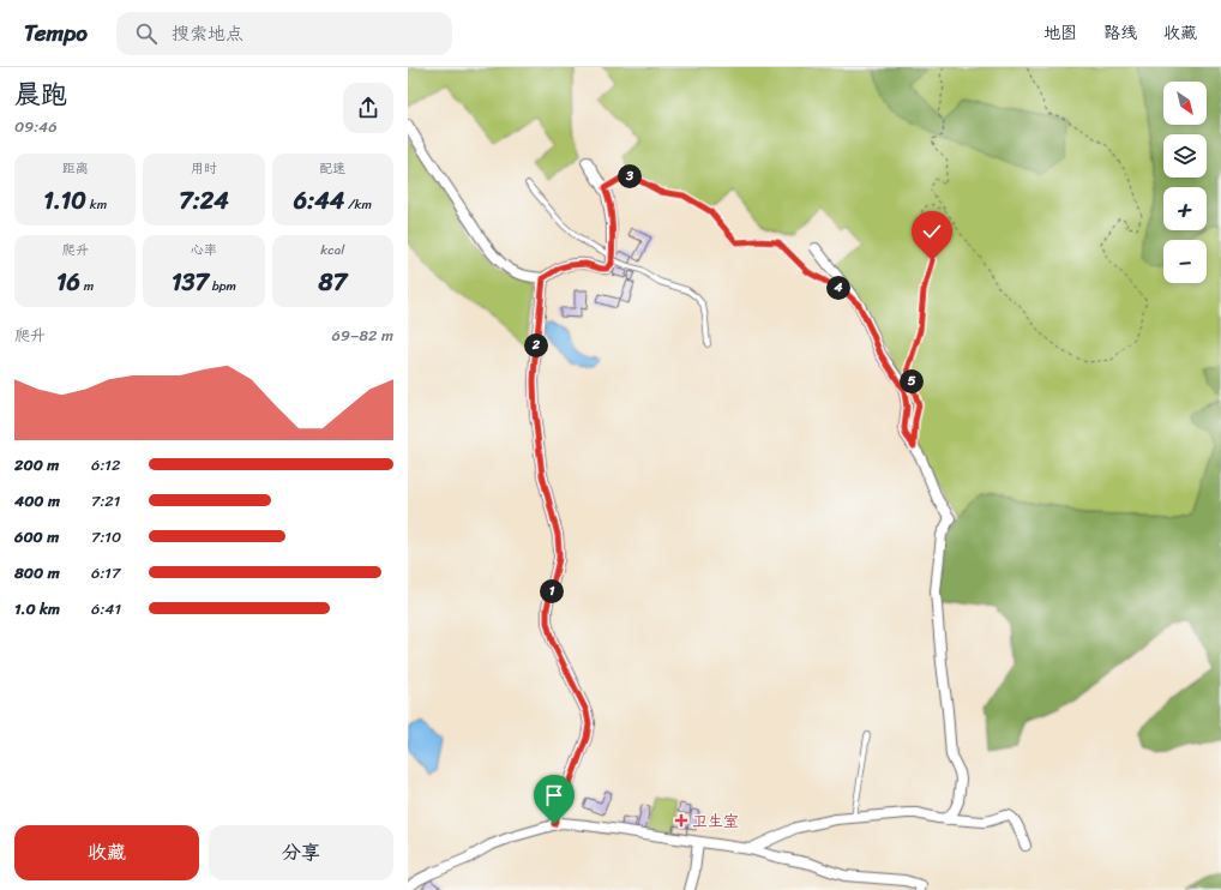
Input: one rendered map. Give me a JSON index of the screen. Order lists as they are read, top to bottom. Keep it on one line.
{"places":{"health":["卫生室"]},"north":"bottom right","page":{"header":"Tempo","search":"搜索地点","nav":["地图","路线","收藏"],"heading":["晨跑","09:46"],"map_buttons":["+","−"],"stats":[["距离","1.10 km"],["用时","7:24"],["配速","6:44 /km"],["爬升","16 m"],["心率","137 bpm"],["kcal","87"]],"pins":["3","4","2","5","1"],"chart":["爬升","69–82 m"],"list":[{"name":"200 m","note":"6:12"},{"name":"400 m","note":"7:21"},{"name":"600 m","note":"7:10"},{"name":"800 m","note":"6:17"},{"name":"1.0 km","note":"6:41"}],"buttons":["收藏","分享"]}}
